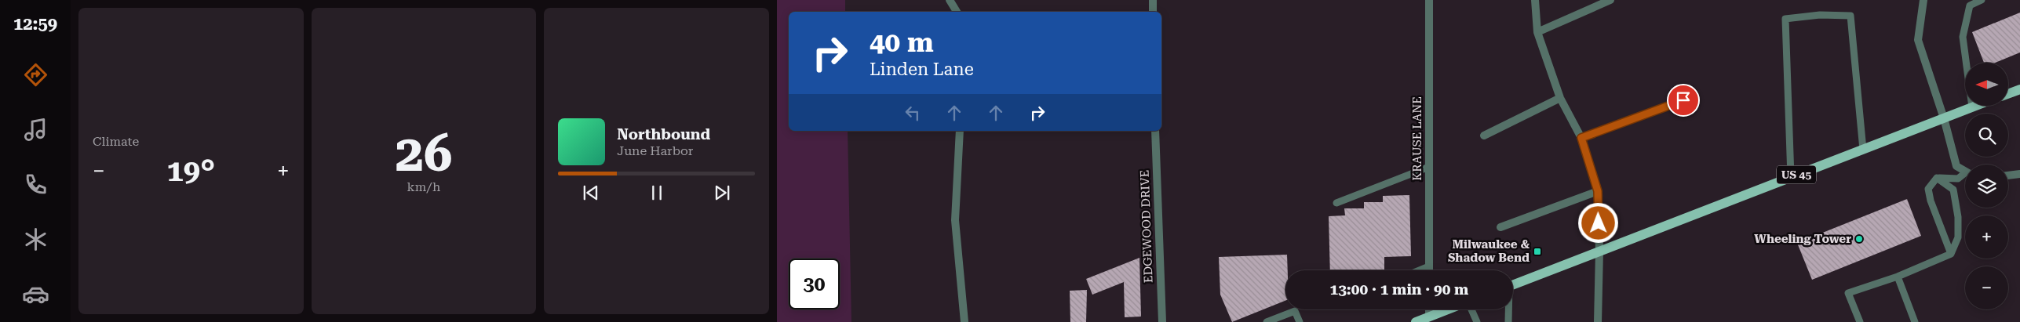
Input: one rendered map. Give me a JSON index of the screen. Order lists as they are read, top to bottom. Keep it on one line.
{"streets":{"main road":["US 45"],"street":["KRAUSE LANE","EDGEWOOD DRIVE"]},"places":{"other":["Wheeling Tower"],"transit":["Milwaukee & Shadow Bend"]},"north":"left","page":{"tabs":"12:59","tile":["Climate",["26","km/h"]],"turn":["40 m","Linden Lane"],"map_buttons":["+","−"],"song":["Northbound","June Harbor"],"heat":["−","19°","+"],"limit":"30","trip":"13:00 · 1 min · 90 m"}}
